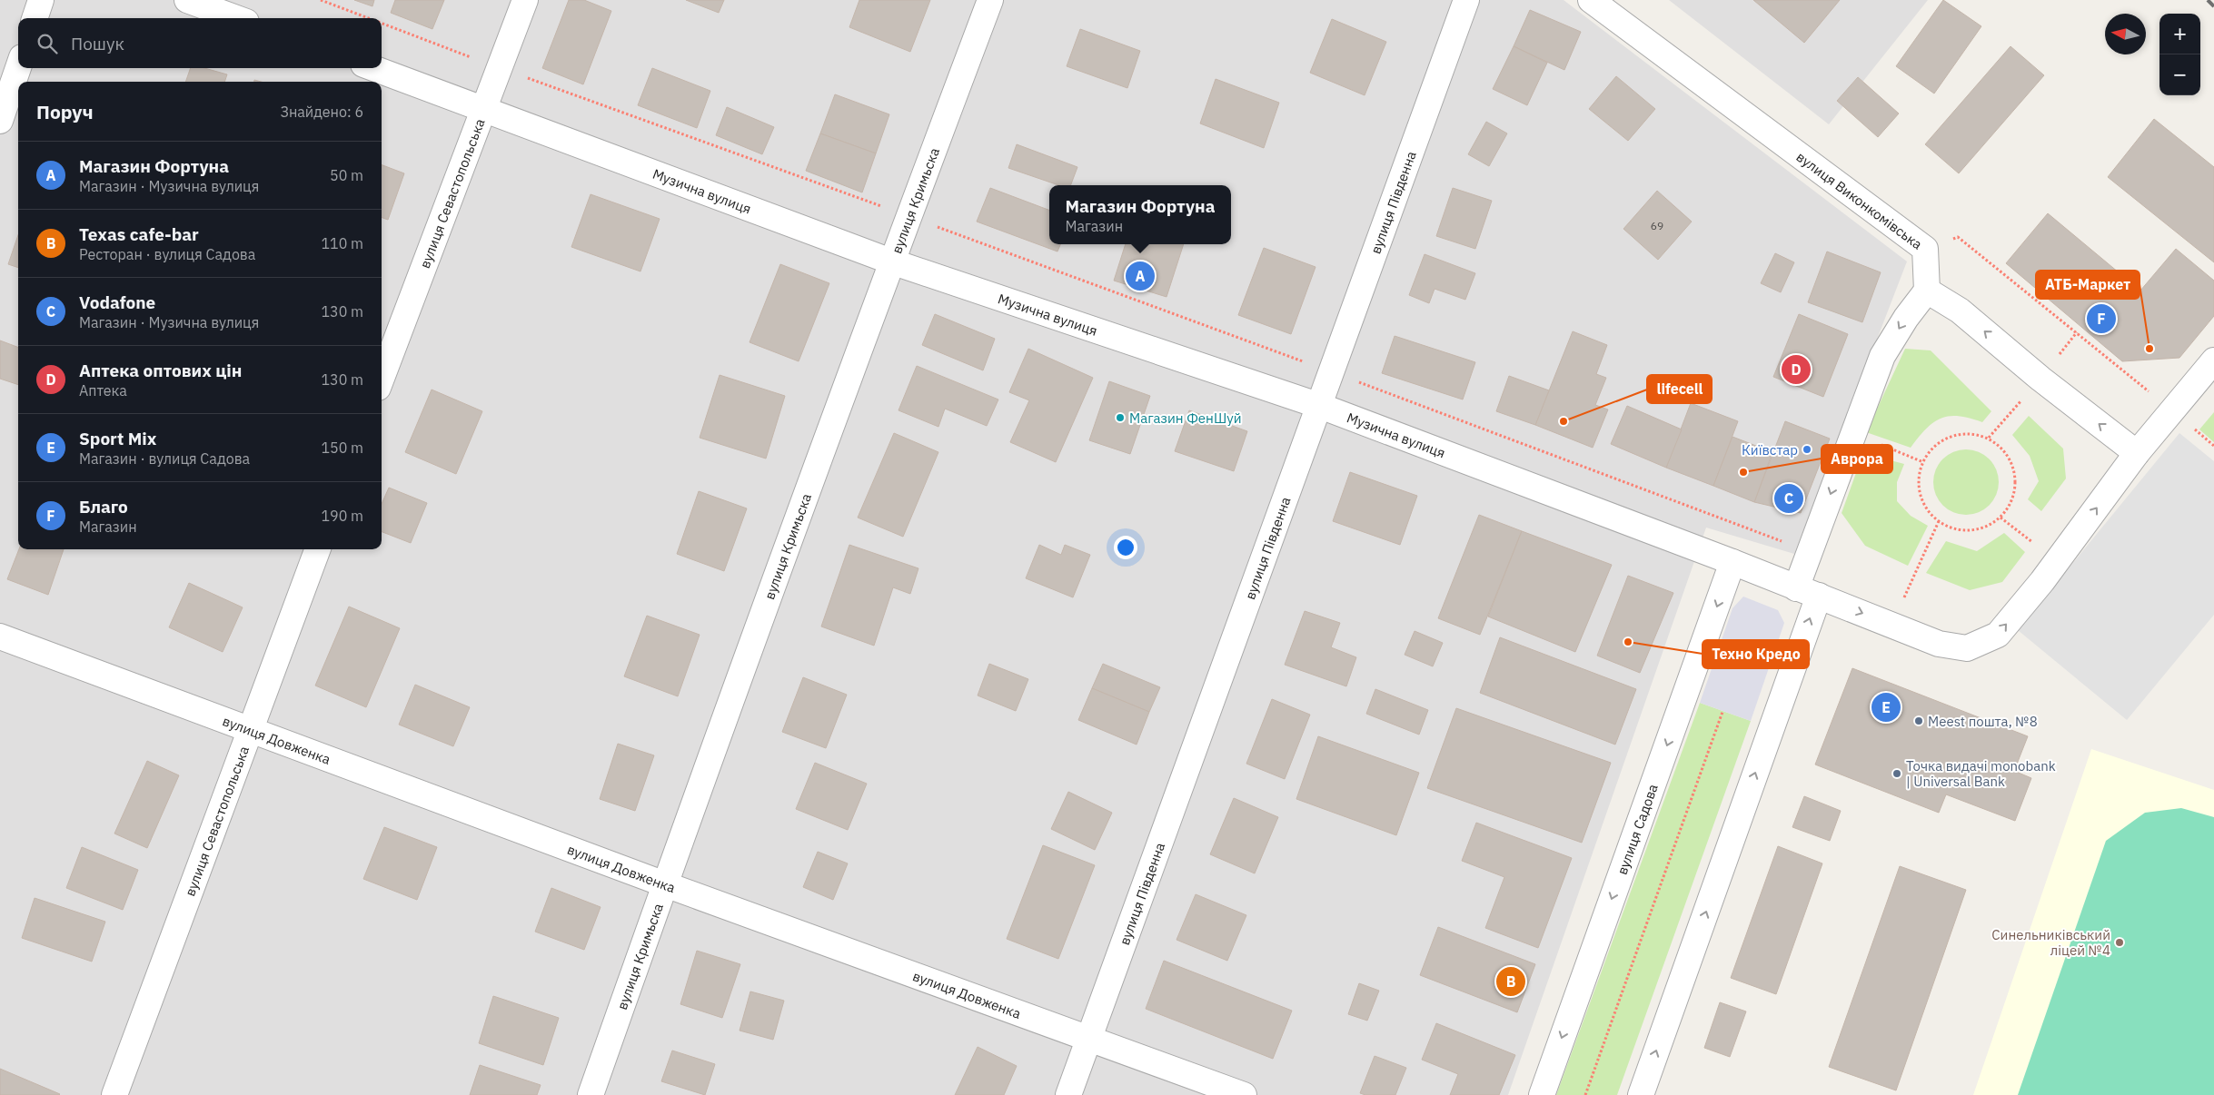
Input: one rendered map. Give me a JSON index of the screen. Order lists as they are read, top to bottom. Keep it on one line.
{"streets":{"street":["Музична вулиця","вулиця Севастопольська","вулиця Виконкомівська","вулиця Кримьска","вулиця Південна","вулиця Довженка","вулиця Садова"]},"crossings":[["Музична вулиця","вулиця Севастопольська"],["Музична вулиця","вулиця Кримьска"],["Музична вулиця","вулиця Південна"],["Музична вулиця","вулиця Садова"],["вулиця Севастопольська","вулиця Довженка"],["вулиця Кримьска","вулиця Довженка"],["вулиця Південна","вулиця Довженка"]],"places":["АТБ-Маркет","Магазин ФенШуй","lifecell","Київстар","Аврора","Техно Кредо","Meest пошта, №8","Точка видачі monobank | Universal Bank","Синельниківський ліцей №4"],"house_numbers":["69"],"north":"left","page":{"map_buttons":["+","−"],"search":"Пошук","heading":["Поруч","Знайдено: 6"],"list":[{"mark":"A","name":"Магазин Фортуна","note":"Магазин · Музична вулиця","value":"50 m"},{"mark":"B","name":"Texas cafe-bar","note":"Ресторан · вулиця Садова","value":"110 m"},{"mark":"C","name":"Vodafone","note":"Магазин · Музична вулиця","value":"130 m"},{"mark":"D","name":"Аптека оптових цін","note":"Аптека","value":"130 m"},{"mark":"E","name":"Sport Mix","note":"Магазин · вулиця Садова","value":"150 m"},{"mark":"F","name":"Благо","note":"Магазин","value":"190 m"}],"popup":["Магазин Фортуна","Магазин"],"pins":["A","F","D","C","E","B"]}}
